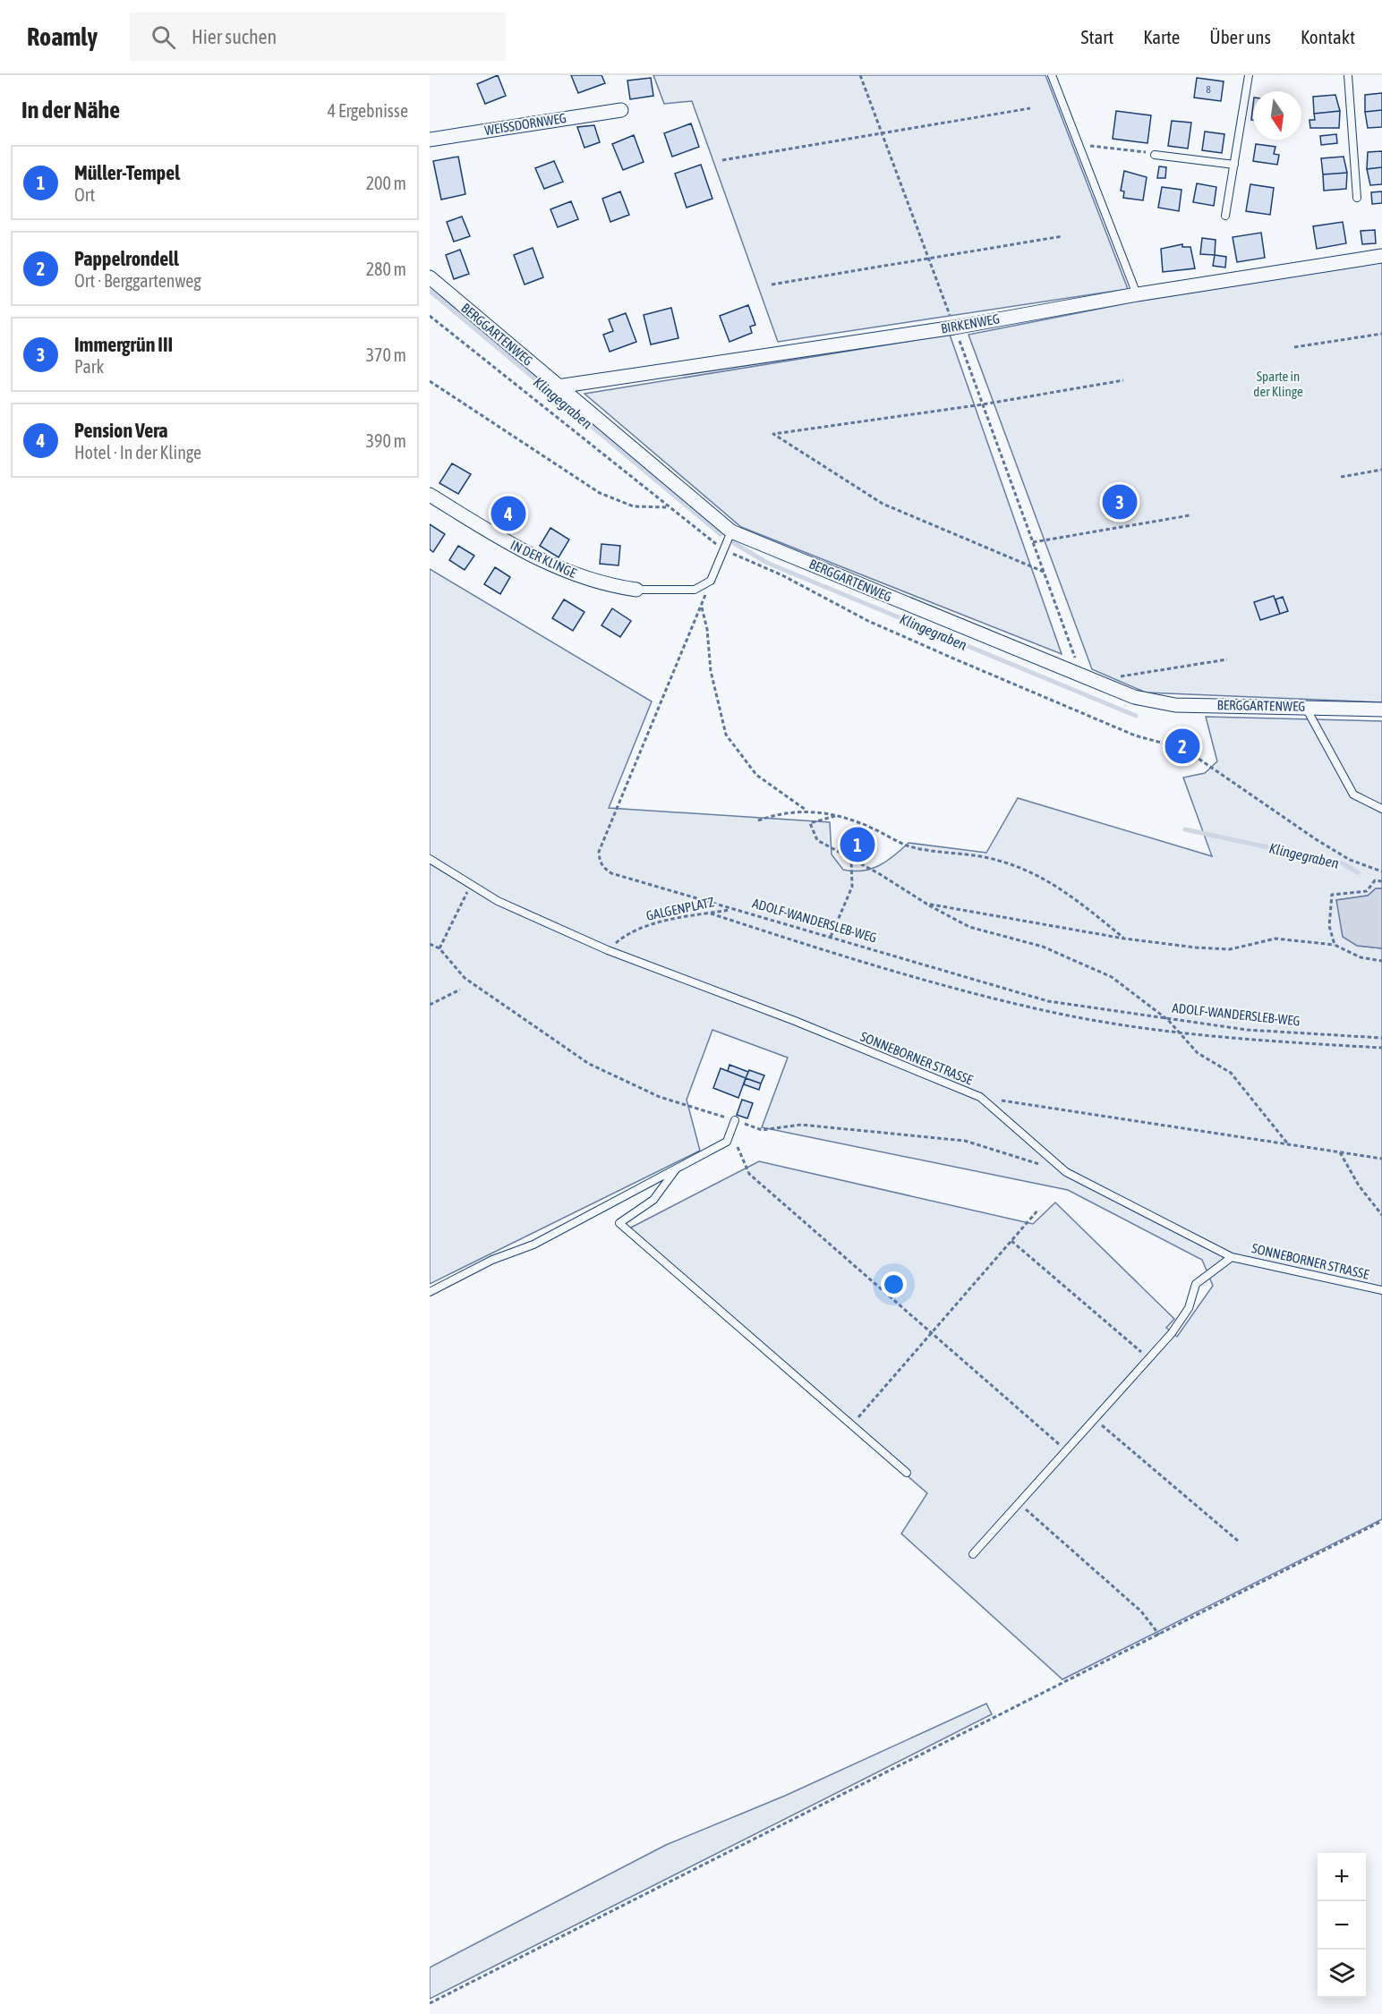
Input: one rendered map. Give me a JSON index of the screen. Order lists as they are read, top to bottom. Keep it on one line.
{"streets":{"street":["WEISSDORNWEG","BIRKENWEG","BERGGARTENWEG","IN DER KLINGE"],"lane":["SONNEBORNER STRASSE"],"path":["GALGENPLATZ","ADOLF-WANDERSLEB-WEG"]},"crossings":[["BIRKENWEG","BERGGARTENWEG"],["GALGENPLATZ","ADOLF-WANDERSLEB-WEG"],["GALGENPLATZ","SONNEBORNER STRASSE"]],"water":["Klingegraben"],"parks":["Sparte in der Klinge"],"house_numbers":["8"],"north":"bottom","page":{"header":"Roamly","search":"Hier suchen","nav":["Start","Karte","Über uns","Kontakt"],"heading":["In der Nähe","4 Ergebnisse"],"list":[{"mark":"1","name":"Müller-Tempel","note":"Ort","value":"200 m"},{"mark":"2","name":"Pappelrondell","note":"Ort · Berggartenweg","value":"280 m"},{"mark":"3","name":"Immergrün III","note":"Park","value":"370 m"},{"mark":"4","name":"Pension Vera","note":"Hotel · In der Klinge","value":"390 m"}],"pins":["3","4","2","1"],"map_buttons":["+","−"]}}
